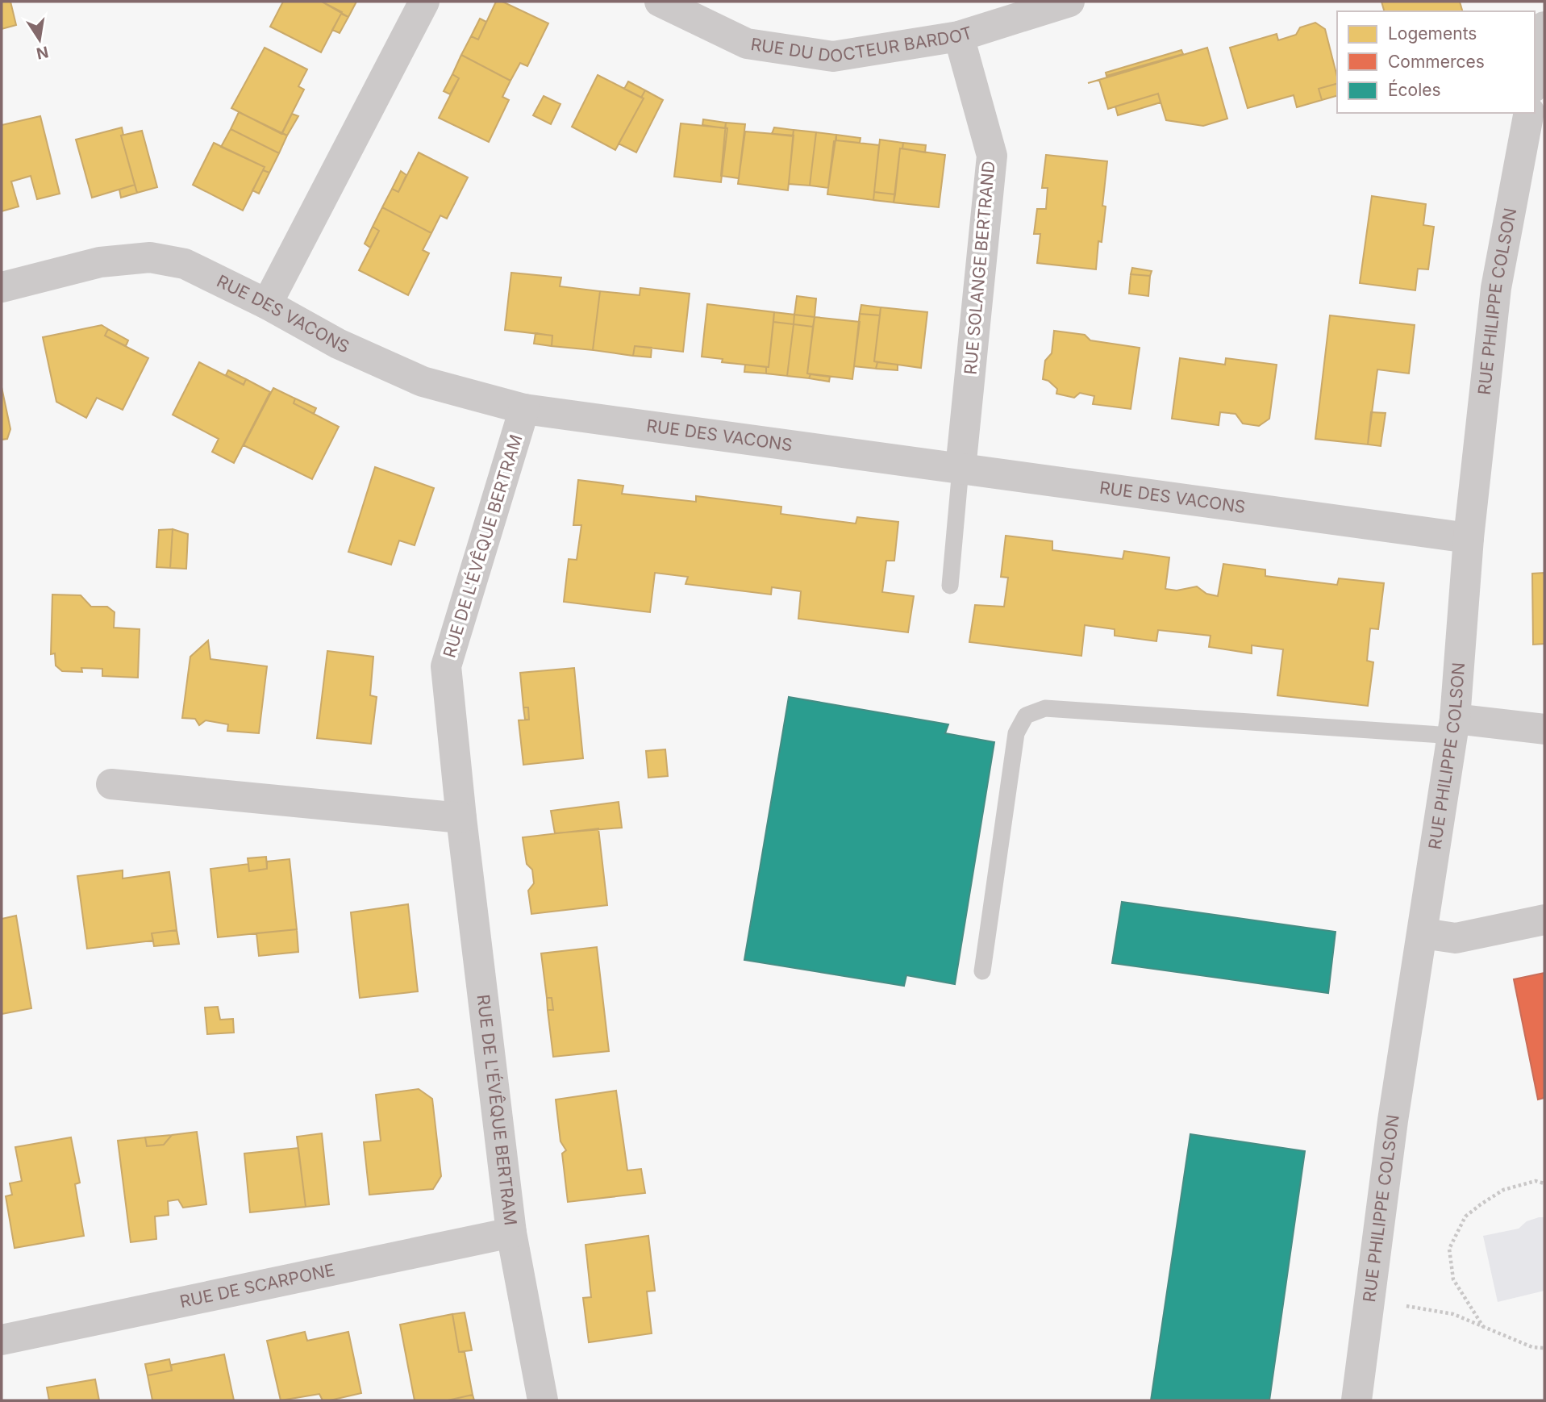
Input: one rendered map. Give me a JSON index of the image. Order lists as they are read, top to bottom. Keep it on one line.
{"streets":{"street":["RUE DU DOCTEUR BARDOT","RUE SOLANGE BERTRAND","RUE PHILIPPE COLSON","RUE DES VACONS","RUE DE L'ÉVÊQUE BERTRAM","RUE DE SCARPONE"]},"crossings":[["RUE DU DOCTEUR BARDOT","RUE SOLANGE BERTRAND"],["RUE SOLANGE BERTRAND","RUE DES VACONS"],["RUE PHILIPPE COLSON","RUE DES VACONS"],["RUE DES VACONS","RUE DE L'ÉVÊQUE BERTRAM"],["RUE DE L'ÉVÊQUE BERTRAM","RUE DE SCARPONE"]],"legend":["Logements","Commerces","Écoles"],"north":"bottom"}
